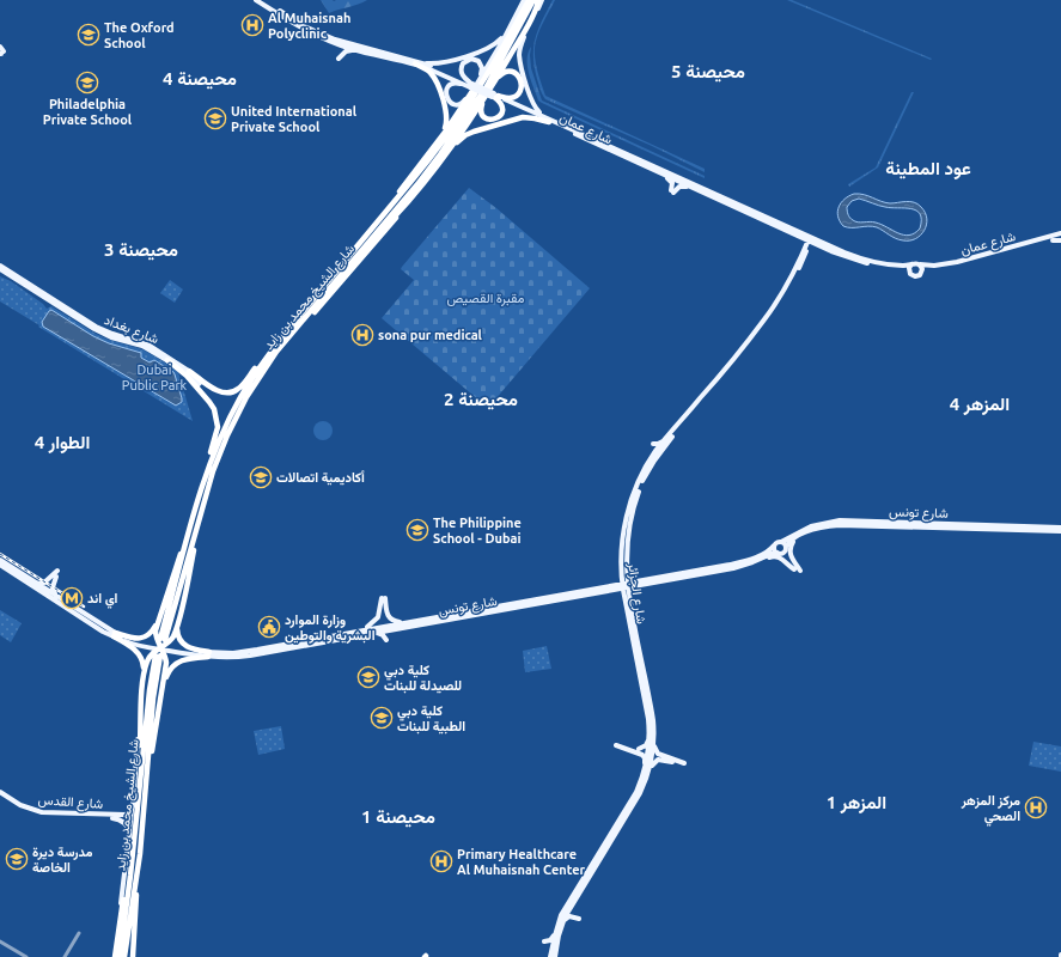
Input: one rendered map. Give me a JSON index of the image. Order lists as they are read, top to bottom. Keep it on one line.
{"streets":{"highway":["شارع الشيخ محمد بن زايد"],"main road":["شارع عمان","شارع بغداد","شارع تونس","شارع الجزائر","شارع القدس"]},"crossings":[["شارع عمان","شارع الجزائر"],["شارع الشيخ محمد بن زايد","شارع تونس"],["شارع تونس","شارع الجزائر"]],"districts":["محيصنة 5","محيصنة 4","عود المطينة","محيصنة 3","محيصنة 2","المزهر 4","الطوار 4","المزهر 1","محيصنة 1"],"parks":["مقبرة القصيص","Dubai Public Park"],"places":{"hospital":["Al Muhaisnah Polyclinic","sona pur medical","مركز المزهر الصحي","Primary Healthcare Al Muhaisnah Center"],"school or university":["The Oxford School","Philadelphia Private School","United International Private School","أكاديمية اتصالات","The Philippine School - Dubai","كلية دبي للصيدلة للبنات","كلية دبي الطبية للبنات","مدرسة ديرة الخاصة"],"metro station":["اي اند"],"public building":["وزارة الموارد البشرية والتوطين"]}}
